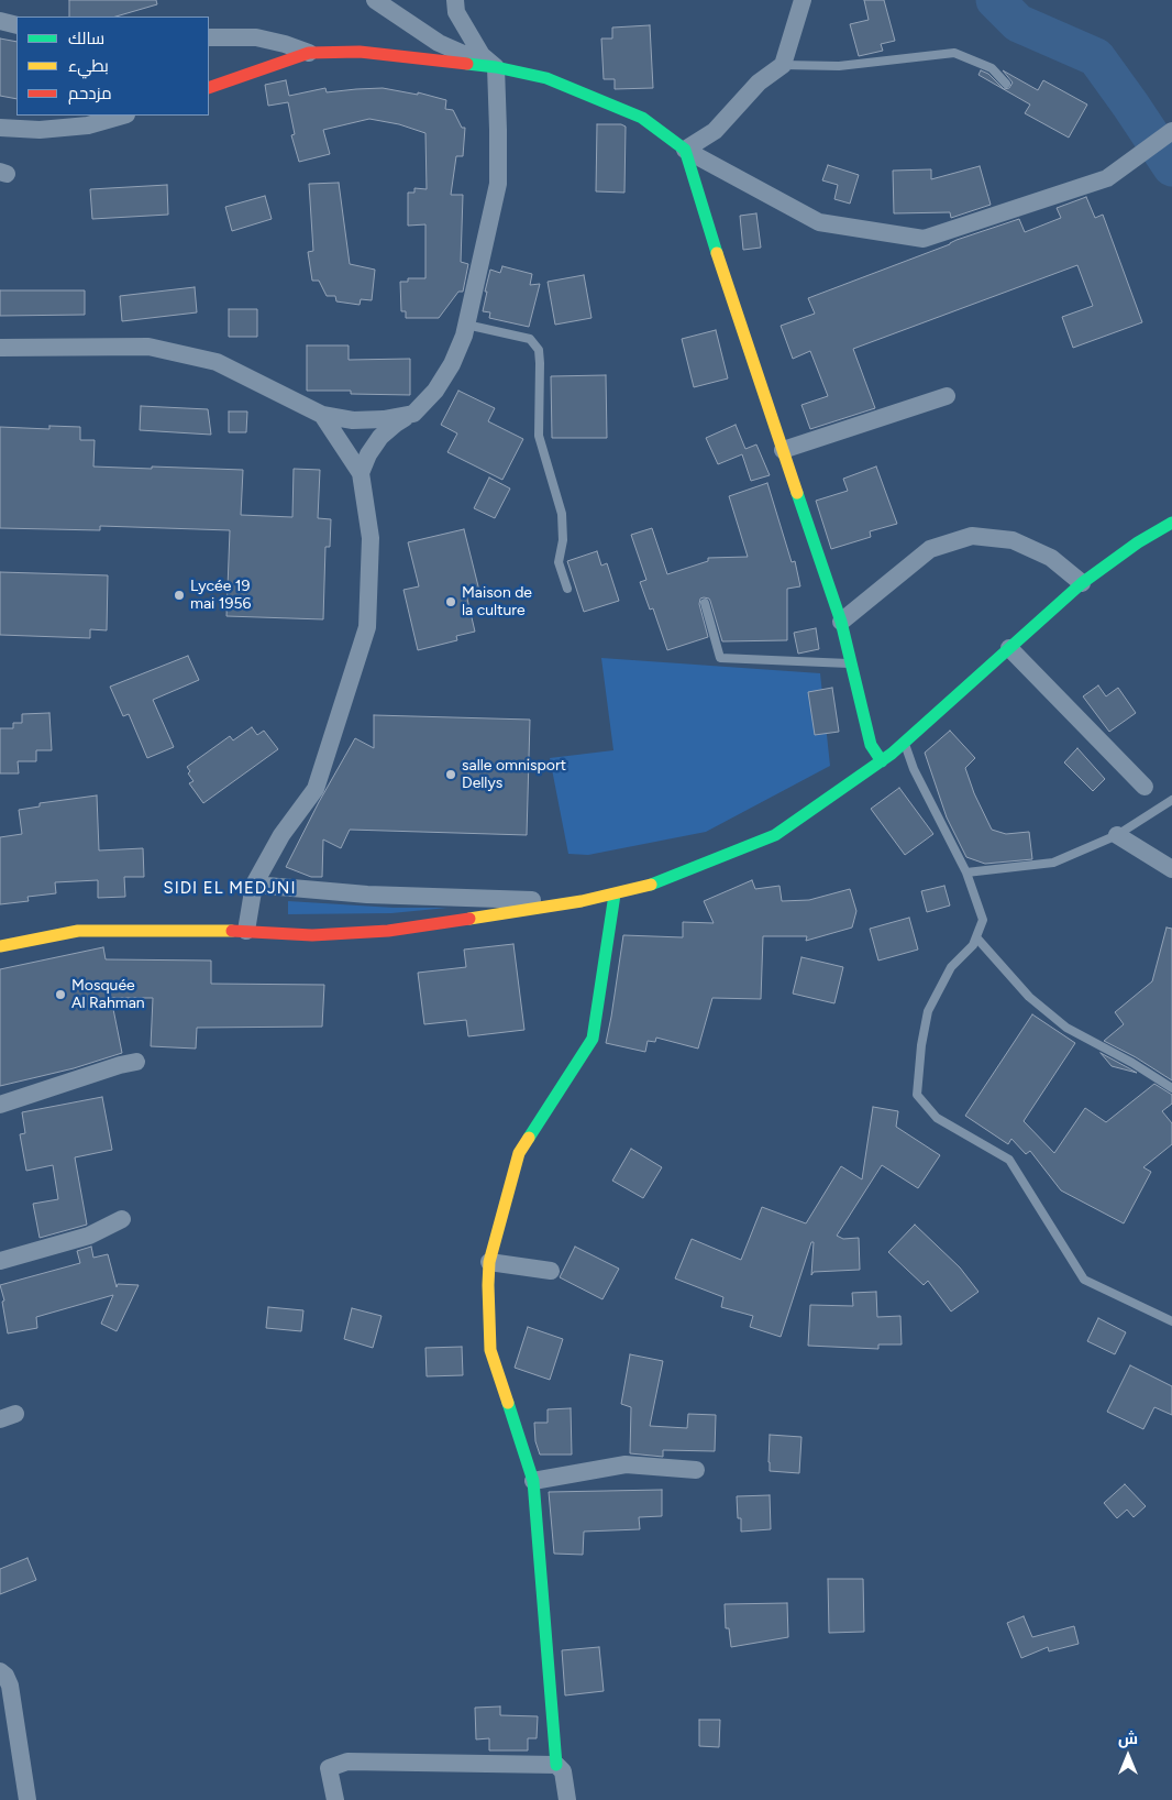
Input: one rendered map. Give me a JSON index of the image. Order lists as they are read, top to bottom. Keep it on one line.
{"districts":["SIDI EL MEDJNI"],"places":["Lycée 19 mai 1956","Maison de la culture","salle omnisport Dellys","Mosquée Al Rahman"],"legend":["سالك","بطيء","مزدحم"],"north":"top"}
